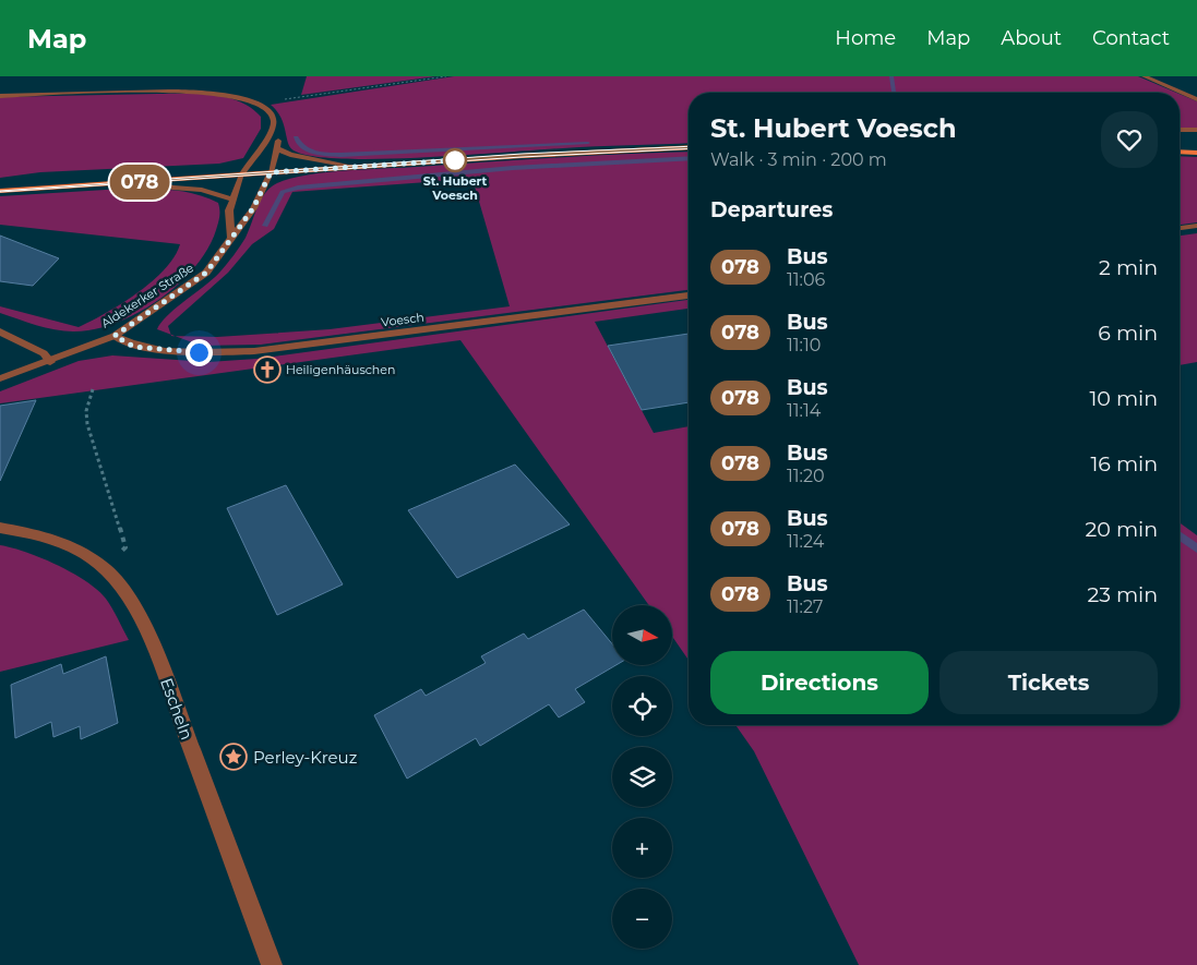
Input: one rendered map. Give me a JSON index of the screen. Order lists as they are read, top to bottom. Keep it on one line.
{"streets":{"street":["Aldekerker Straße","Voesch","Escheln"]},"crossings":[["Aldekerker Straße","Voesch"]],"places":{"other":["St. Hubert Voesch"],"church":["Heiligenhäuschen"],"place":["Perley-Kreuz"]},"lines":["bus line 078"],"north":"right","page":{"header":"Map","nav":["Home","Map","About","Contact"],"on_map":"078","heading":[["St. Hubert Voesch","Walk · 3 min · 200 m"],"Departures"],"list":[{"mark":"078","name":"Bus","note":"11:06","value":"2 min"},{"mark":"078","name":"Bus","note":"11:10","value":"6 min"},{"mark":"078","name":"Bus","note":"11:14","value":"10 min"},{"mark":"078","name":"Bus","note":"11:20","value":"16 min"},{"mark":"078","name":"Bus","note":"11:24","value":"20 min"},{"mark":"078","name":"Bus","note":"11:27","value":"23 min"}],"map_buttons":["+","−"],"buttons":["Directions","Tickets"]}}
